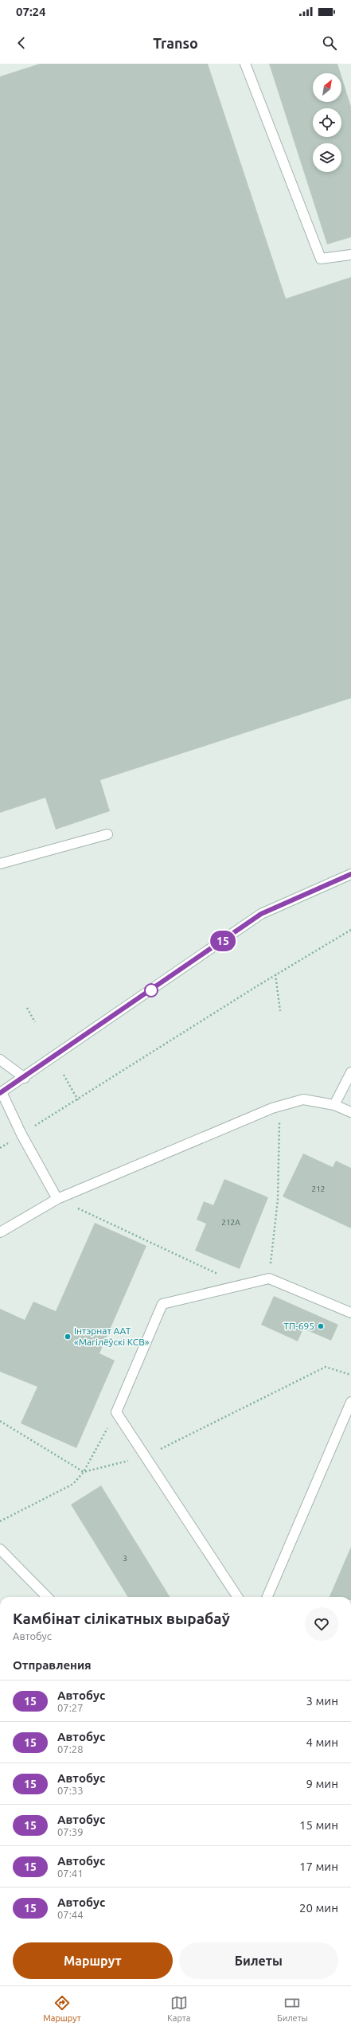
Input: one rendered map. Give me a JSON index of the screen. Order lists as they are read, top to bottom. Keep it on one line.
{"places":["ТП-695","Інтэрнат ААТ «Магілёўскі КСВ»"],"lines":["bus line 15"],"house_numbers":["212","212А","3"],"north":"top right","page":{"status":"07:24","header":"Transo","on_map":"15","heading":[["Камбінат сілікатных вырабаў","Автобус"],"Отправления"],"list":[{"mark":"15","name":"Автобус","note":"07:27","value":"3 мин"},{"mark":"15","name":"Автобус","note":"07:28","value":"4 мин"},{"mark":"15","name":"Автобус","note":"07:33","value":"9 мин"},{"mark":"15","name":"Автобус","note":"07:39","value":"15 мин"},{"mark":"15","name":"Автобус","note":"07:41","value":"17 мин"},{"mark":"15","name":"Автобус","note":"07:44","value":"20 мин"}],"buttons":["Маршрут","Билеты"],"tabs":["Маршрут","Карта","Билеты"]}}
